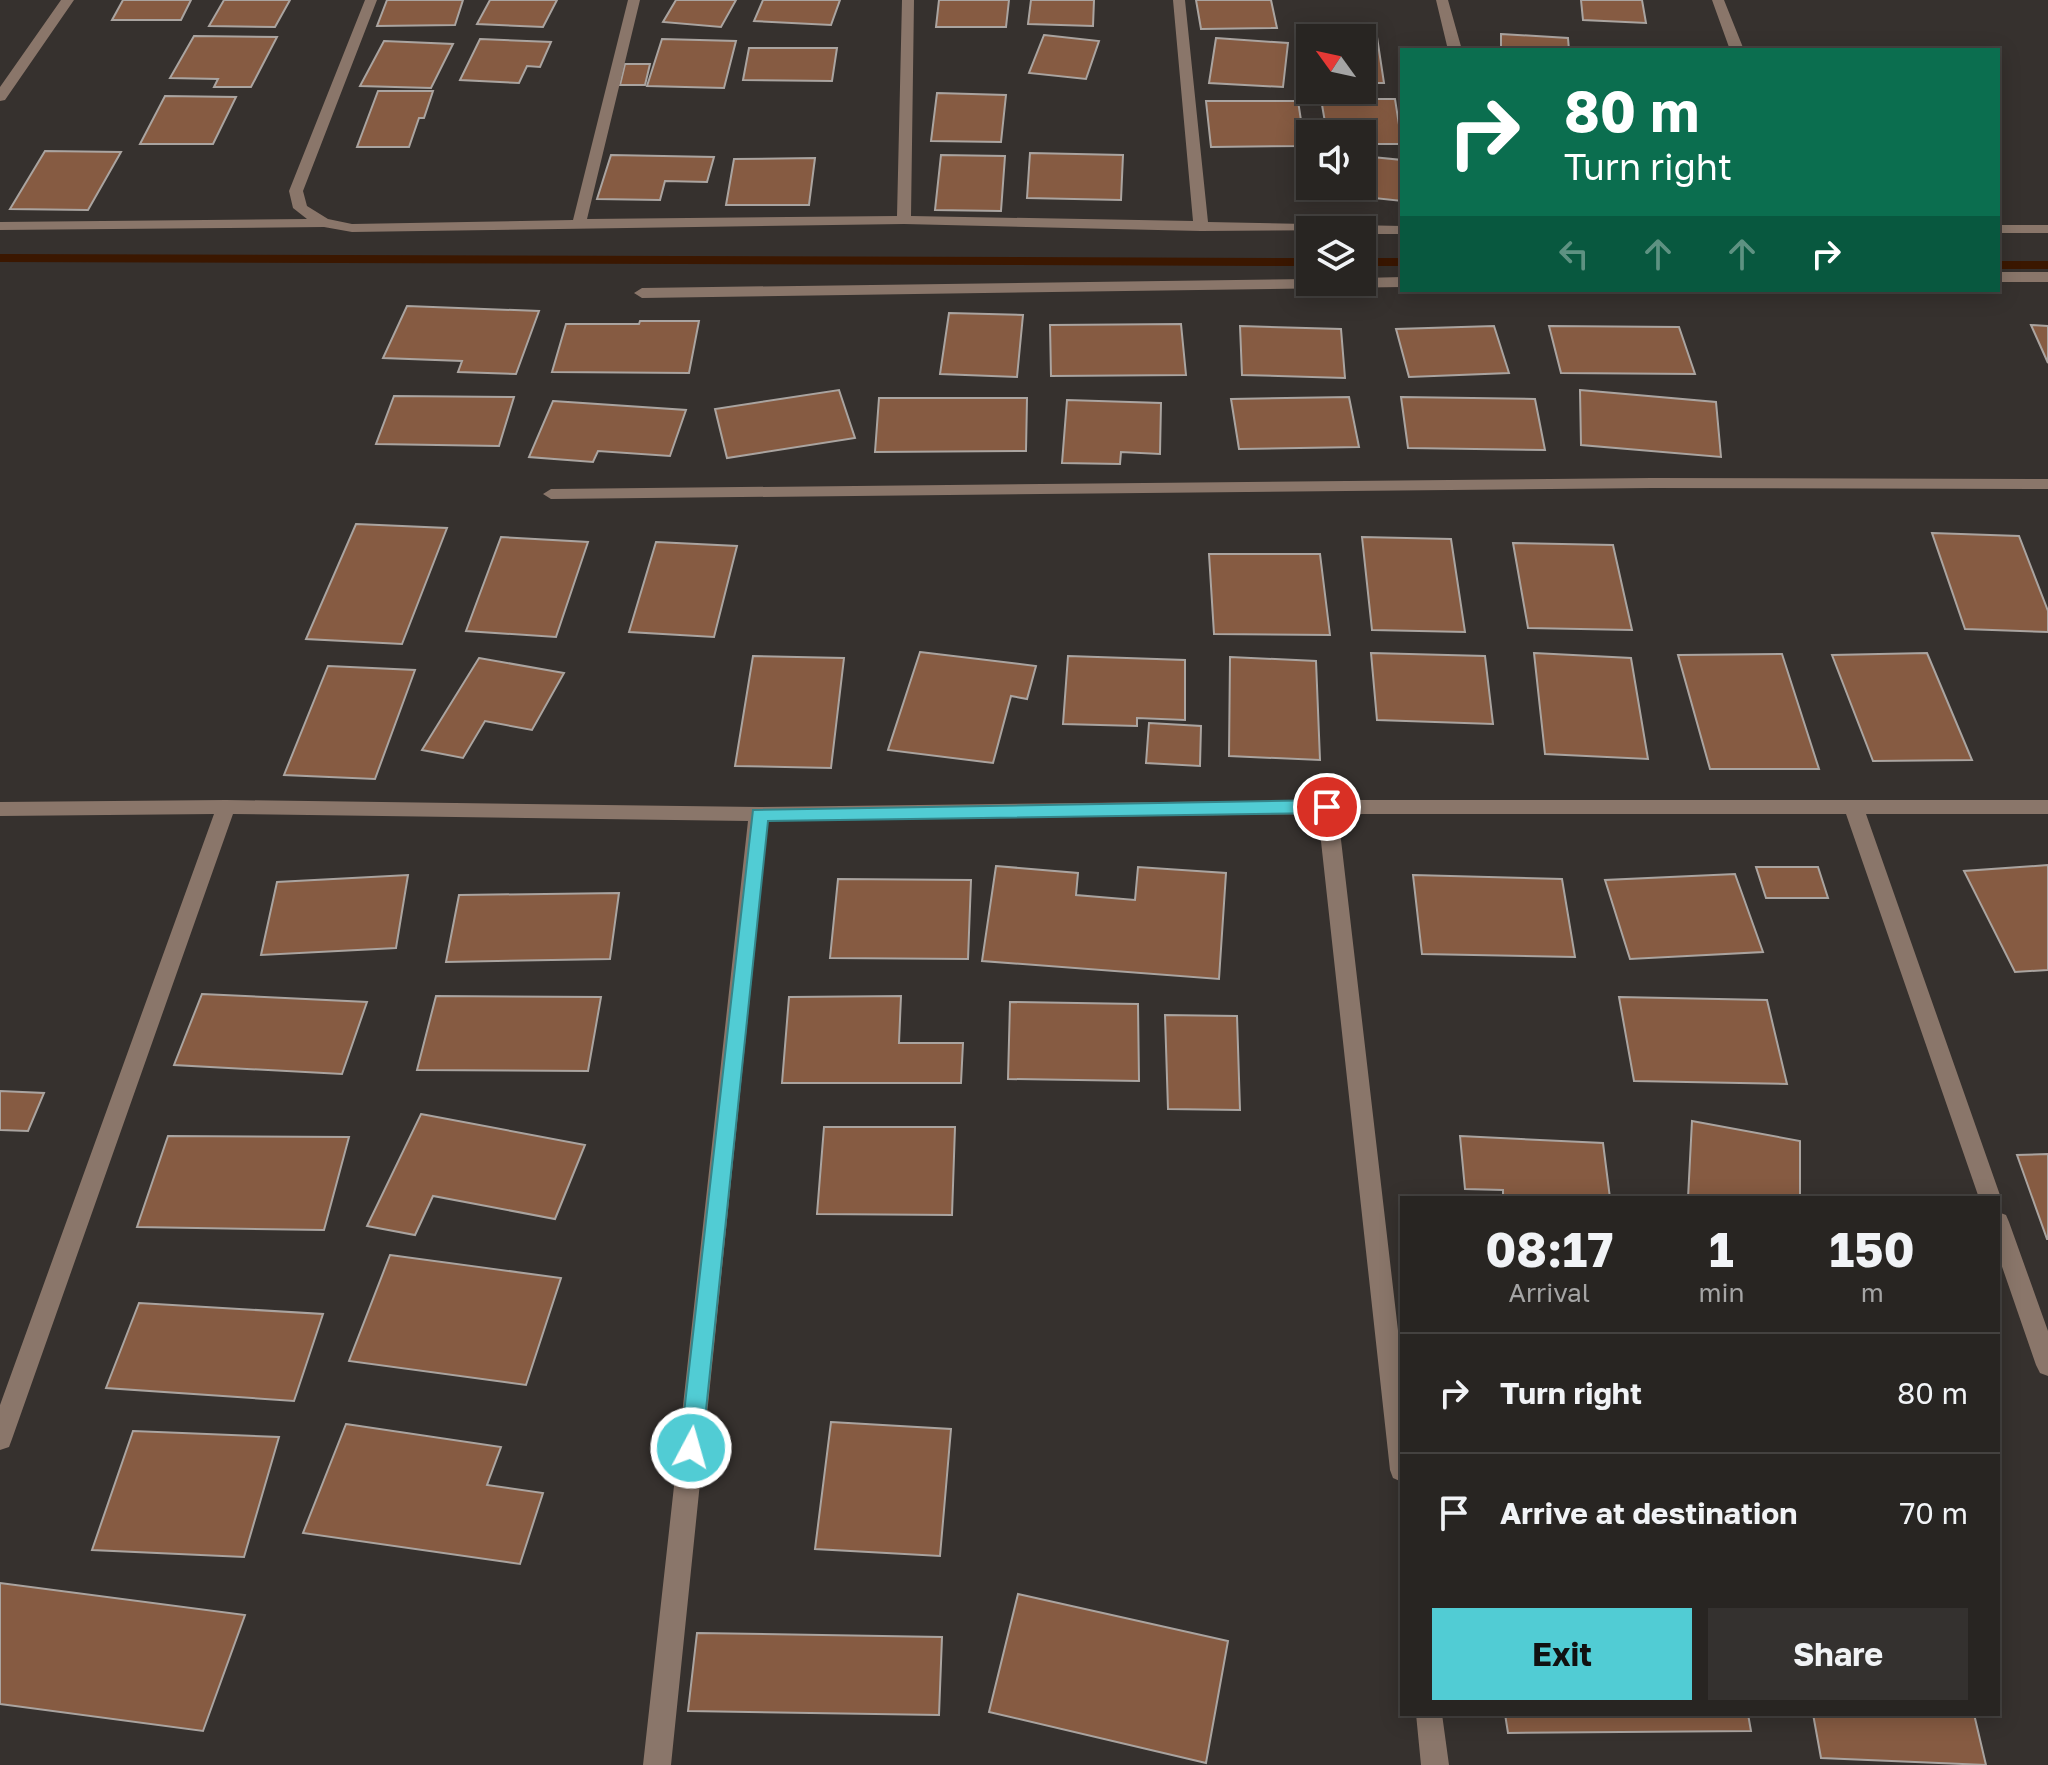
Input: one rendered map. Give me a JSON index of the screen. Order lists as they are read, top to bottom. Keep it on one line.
{"north":"top left","page":{"turn":["80 m","Turn right"],"eta":["08:17","Arrival","1","min","150","m"],"list":[{"name":"Turn right","value":"80 m"},{"name":"Arrive at destination","value":"70 m"}],"buttons":["Exit","Share"]}}
